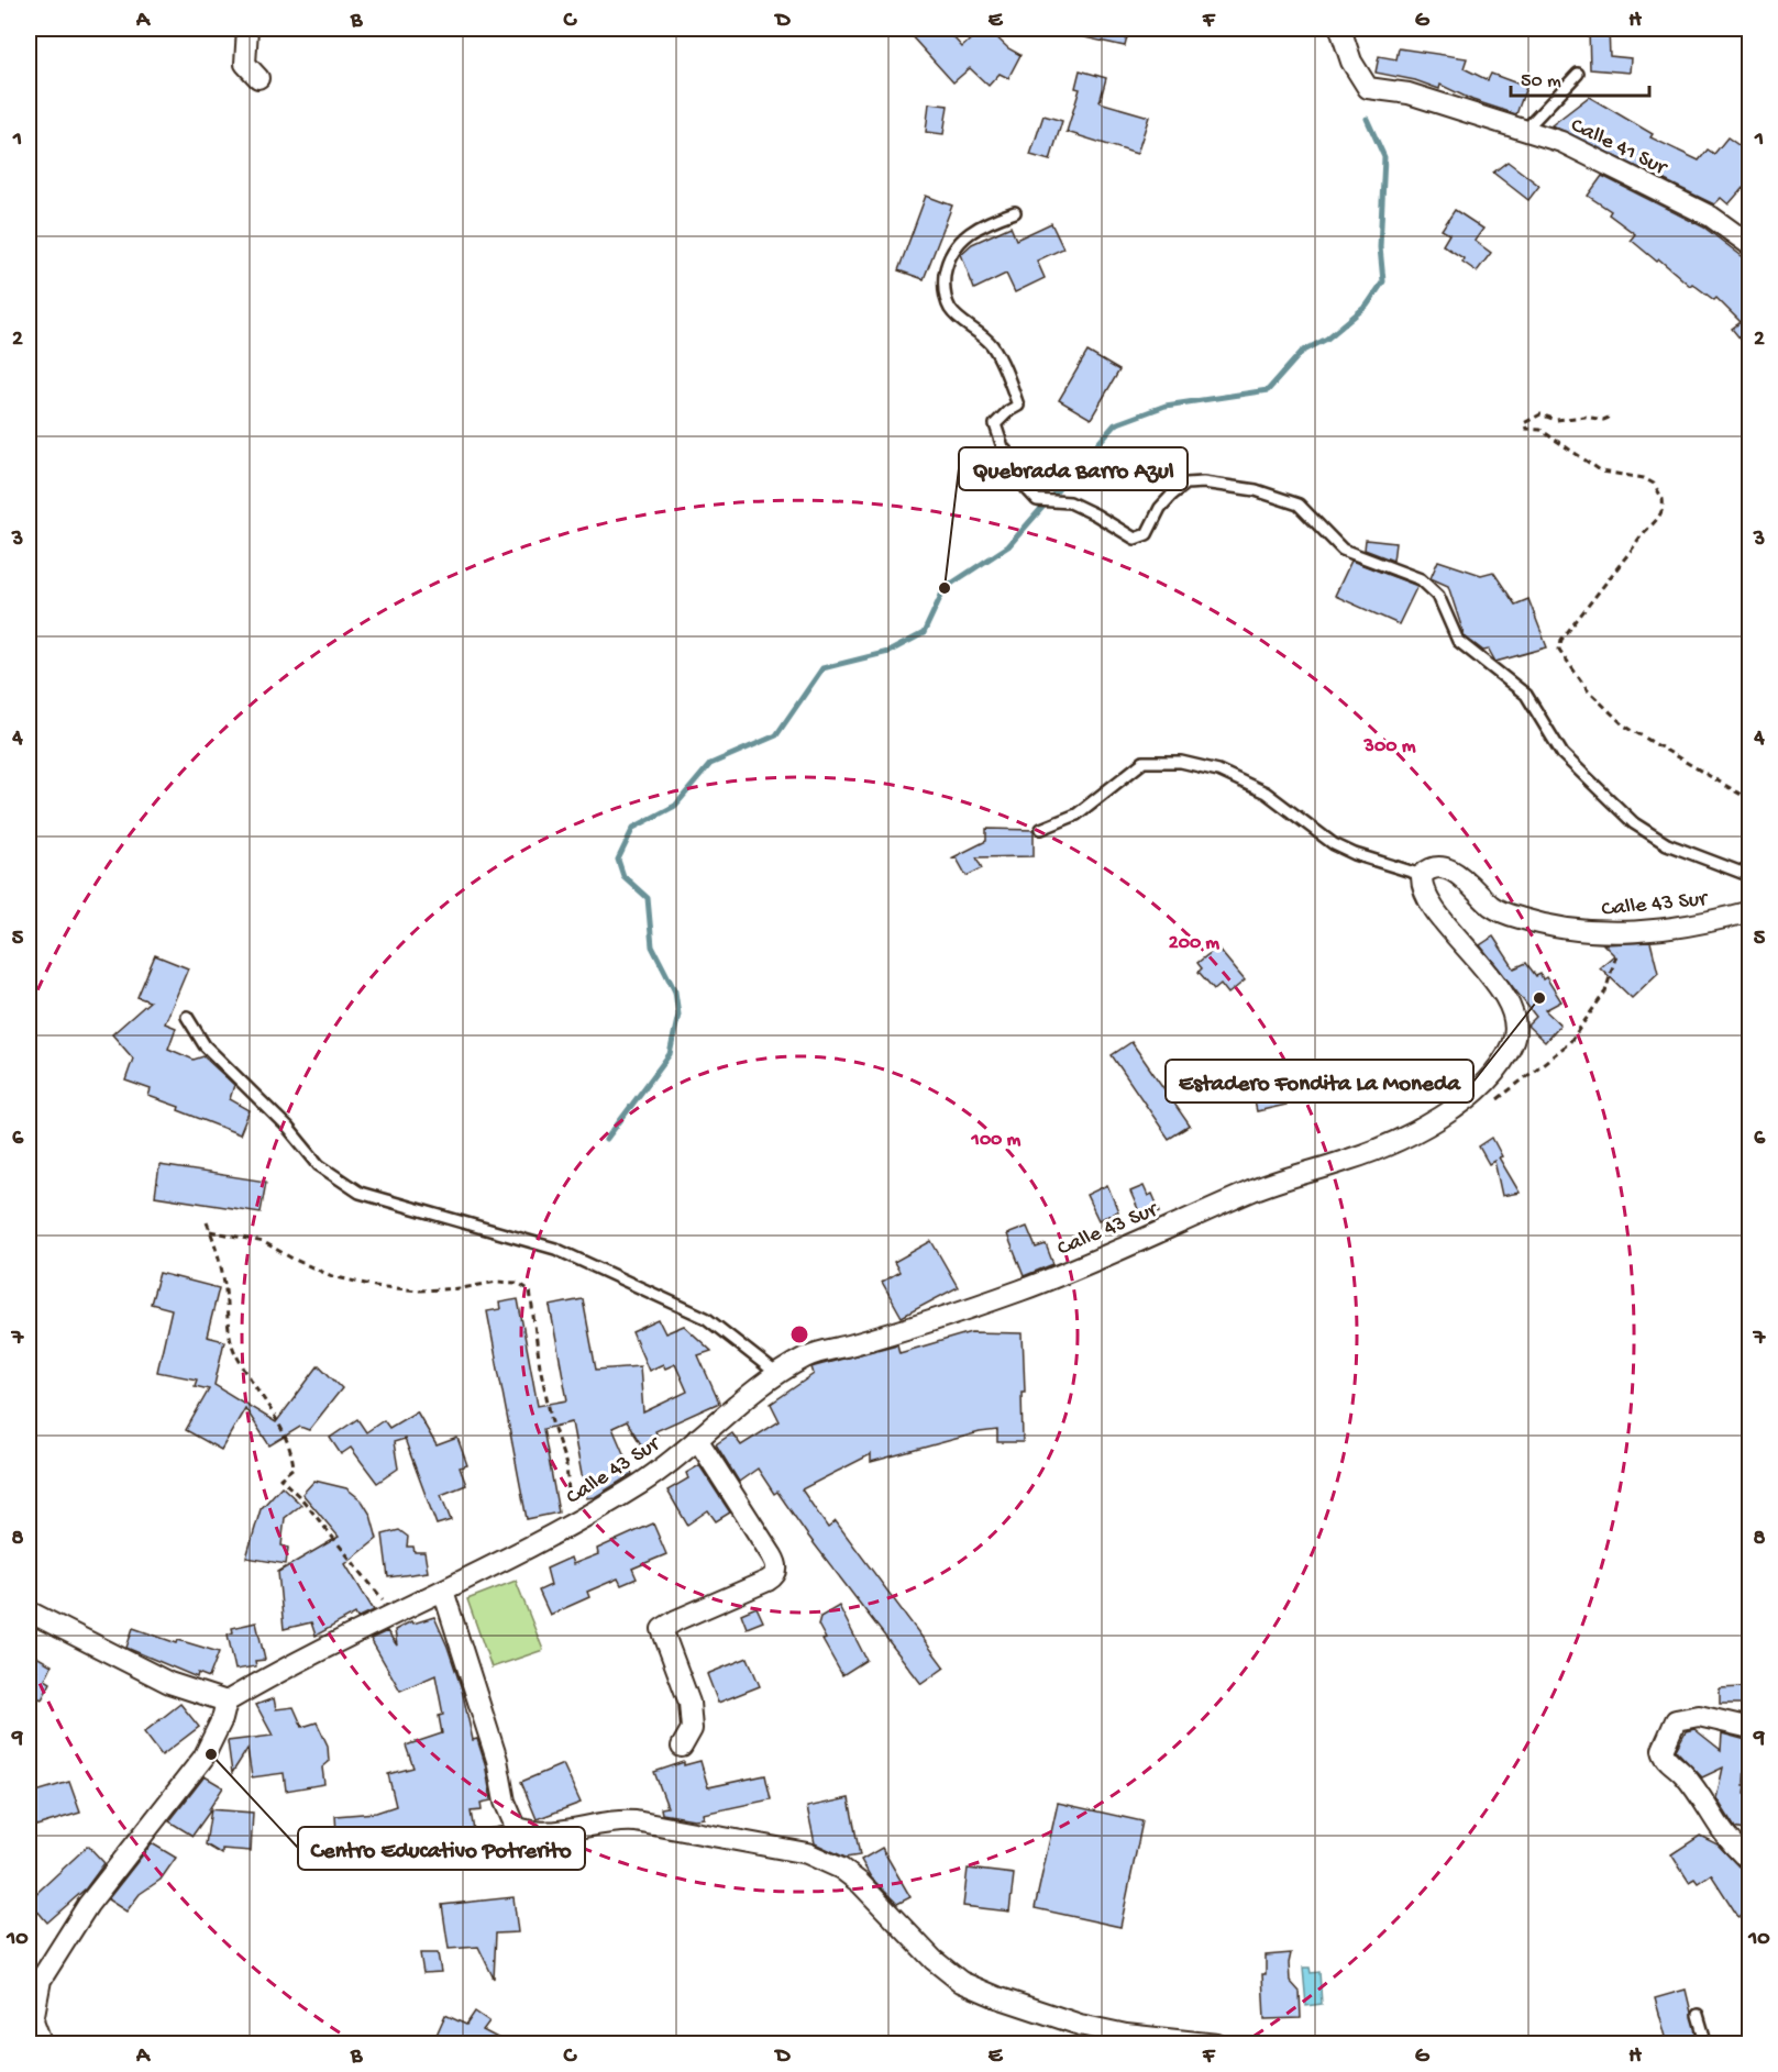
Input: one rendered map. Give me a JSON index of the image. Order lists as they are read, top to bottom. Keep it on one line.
{"streets":{"street":["Calle 41 Sur","Calle 43 Sur"]},"places":["Quebrada Barro Azul","Estadero Fondita La Moneda","Centro Educativo Potrerito"],"scale_bar":"50 m","grid":{"columns":["A","B","C","D","E","F","G","H"],"rows":["1","2","3","4","5","6","7","8","9","10"]},"rings":["300 m","200 m","100 m"]}
